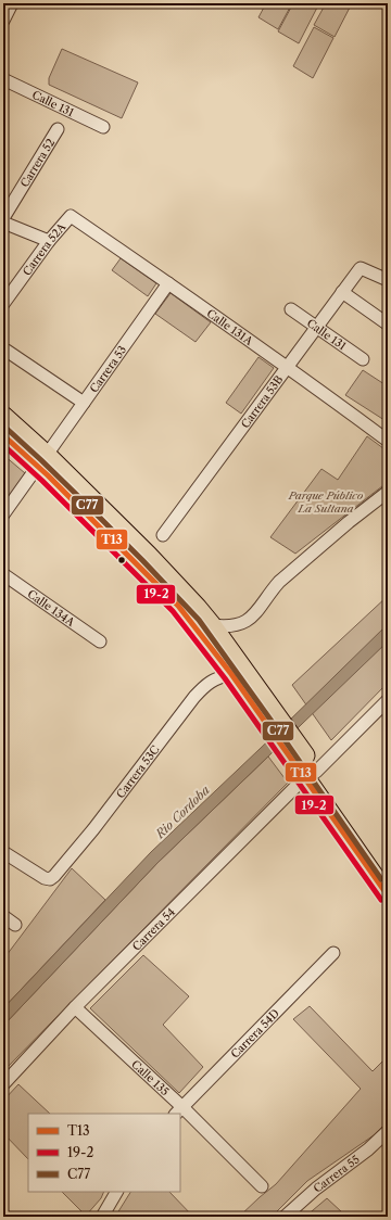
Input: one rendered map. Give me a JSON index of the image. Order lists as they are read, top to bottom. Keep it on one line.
{"streets":{"street":["Calle 131","Carrera 52","Carrera 52A","Calle 131A","Carrera 53","Carrera 53B","Calle 134A","Carrera 53C","Carrera 54","Carrera 54D","Calle 135","Carrera 55"]},"crossings":[["Calle 131","Carrera 53B"],["Carrera 52A","Calle 131A"],["Calle 131A","Carrera 53"],["Calle 131A","Carrera 53B"],["Carrera 54","Calle 135"],["Carrera 54D","Calle 135"]],"water":["Rio Cordoba"],"parks":["Parque Público La Sultana"],"lines":["transit line C77","transit line T13","transit line 19-2"],"legend":["T13","19-2","C77"]}
